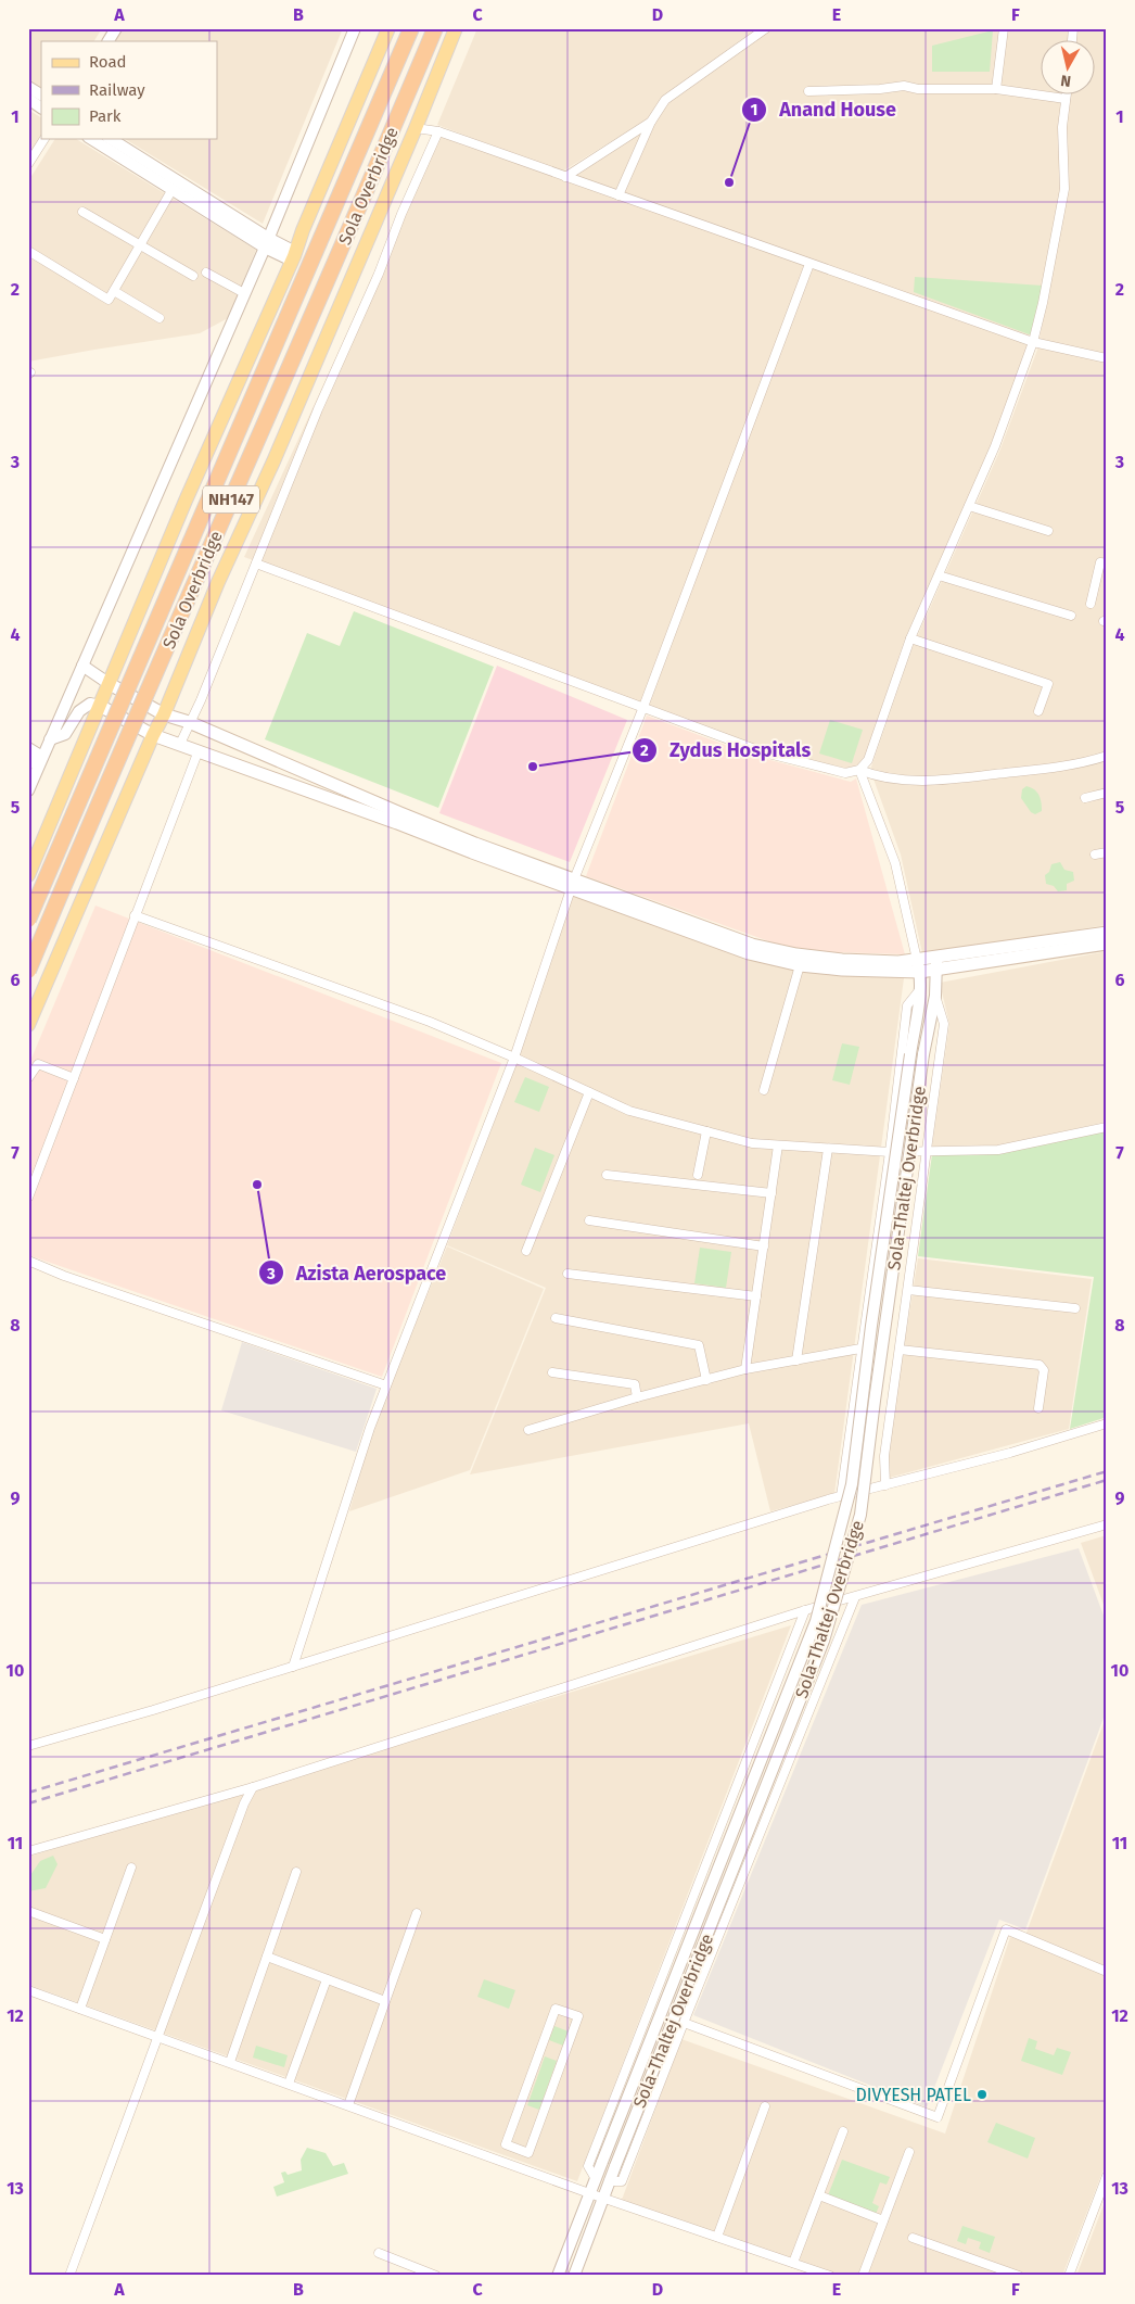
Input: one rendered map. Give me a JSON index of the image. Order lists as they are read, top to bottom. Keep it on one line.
{"streets":{"highway":["Sola Overbridge","NH147"],"street":["Sola-Thaltej Overbridge"]},"places":["Anand House","Zydus Hospitals","Azista Aerospace","DIVYESH PATEL"],"legend":["Road","Railway","Park"],"north":"bottom","grid":{"columns":["A","B","C","D","E","F"],"rows":["1","2","3","4","5","6","7","8","9","10","11","12","13"]}}
